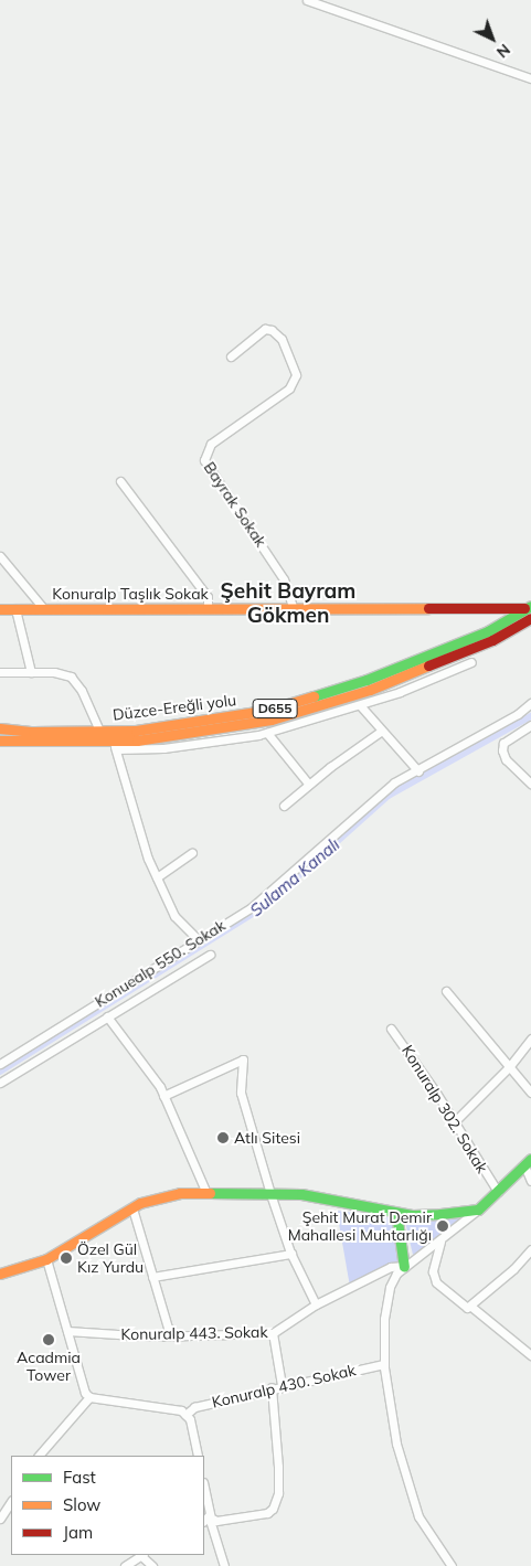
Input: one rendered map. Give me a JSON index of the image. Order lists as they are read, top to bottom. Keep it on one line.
{"streets":{"main road":["Konuralp Taşlık Sokak","Düzce-Ereğli yolu","D655"],"street":["Bayrak Sokak","Konuealp 550. Sokak","Konuralp 302. Sokak","Konuralp 443. Sokak","Konuralp 430. Sokak"]},"crossings":[["Bayrak Sokak","Konuralp Taşlık Sokak"],["Konuralp Taşlık Sokak","Düzce-Ereğli yolu"]],"districts":["Şehit Bayram Gökmen"],"water":["Sulama Kanalı"],"places":["Atlı Sitesi","Şehit Murat Demir Mahallesi Muhtarlığı","Özel Gül Kız Yurdu","Acadmia Tower"],"legend":["Fast","Slow","Jam"],"north":"bottom right"}
